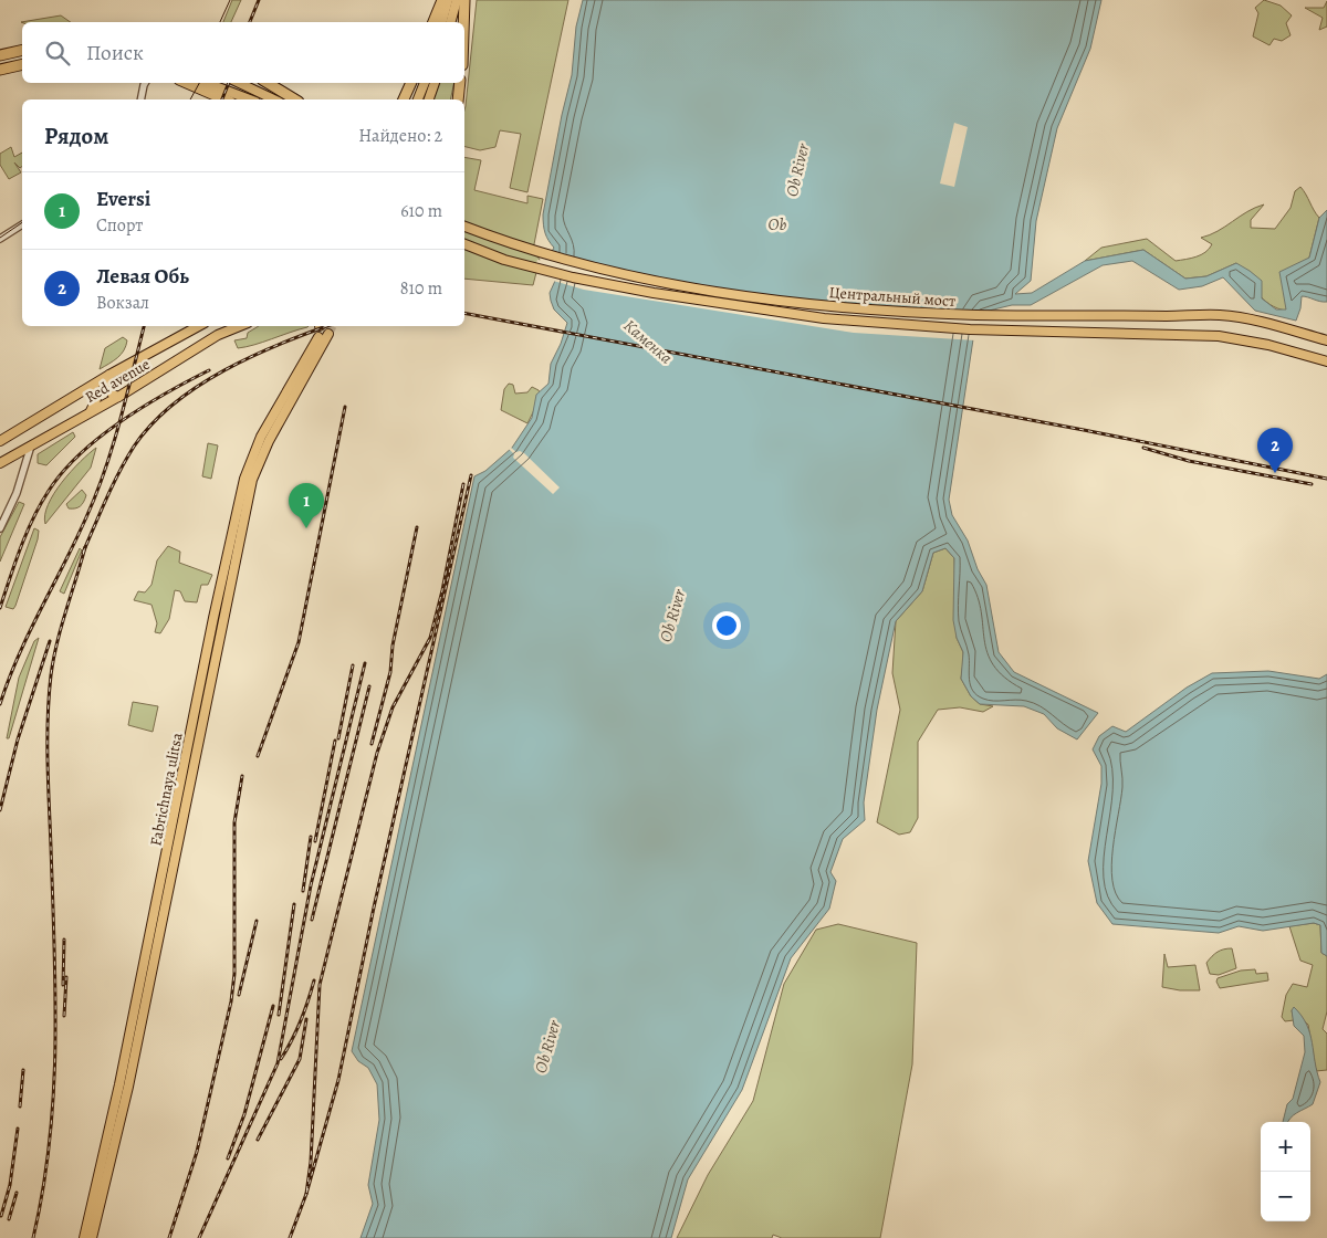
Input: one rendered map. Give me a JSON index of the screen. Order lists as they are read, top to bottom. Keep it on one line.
{"streets":{"main road":["Центральный мост","Red avenue","Fabrichnaya ulitsa"]},"water":["Ob River","Ob","Каменка"],"page":{"search":"Поиск","heading":["Рядом","Найдено: 2"],"list":[{"mark":"1","name":"Eversi","note":"Спорт","value":"610 m"},{"mark":"2","name":"Левая Обь","note":"Вокзал","value":"810 m"}],"pins":["2","1"],"map_buttons":["+","−"]}}
